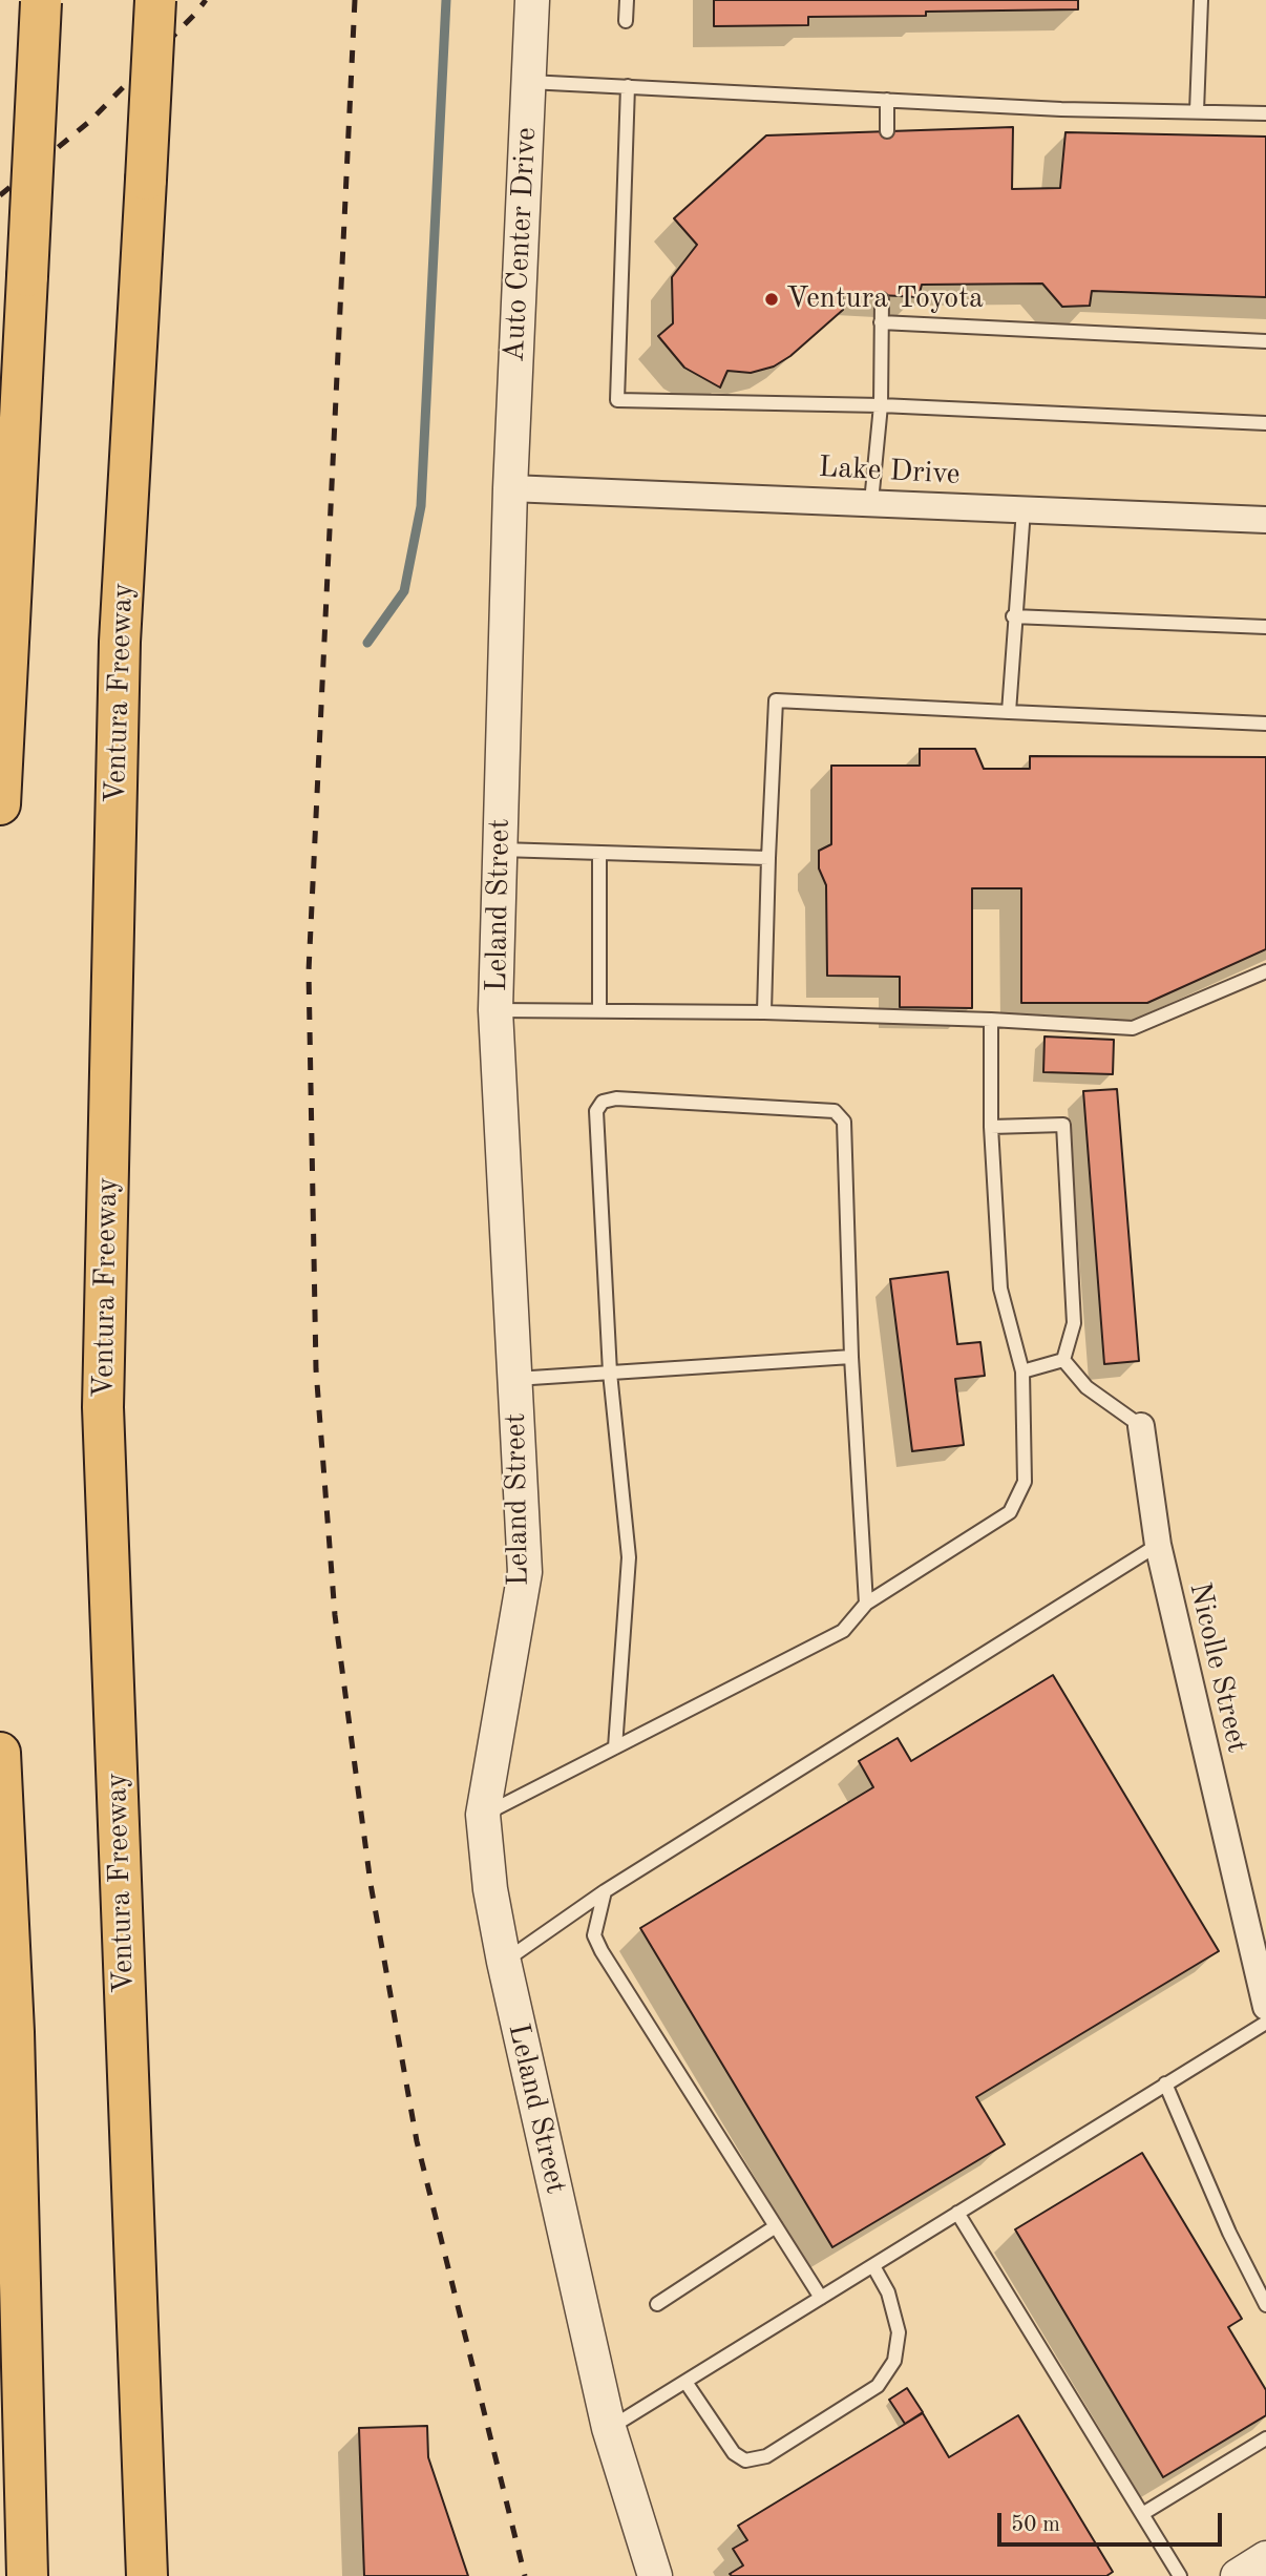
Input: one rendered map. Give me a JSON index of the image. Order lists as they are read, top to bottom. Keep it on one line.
{"streets":{"highway":["Ventura Freeway"],"street":["Auto Center Drive","Lake Drive","Leland Street","Nicolle Street"]},"crossings":[["Auto Center Drive","Lake Drive"],["Auto Center Drive","Leland Street"],["Lake Drive","Leland Street"]],"places":["Ventura Toyota"],"scale_bar":"50 m"}
